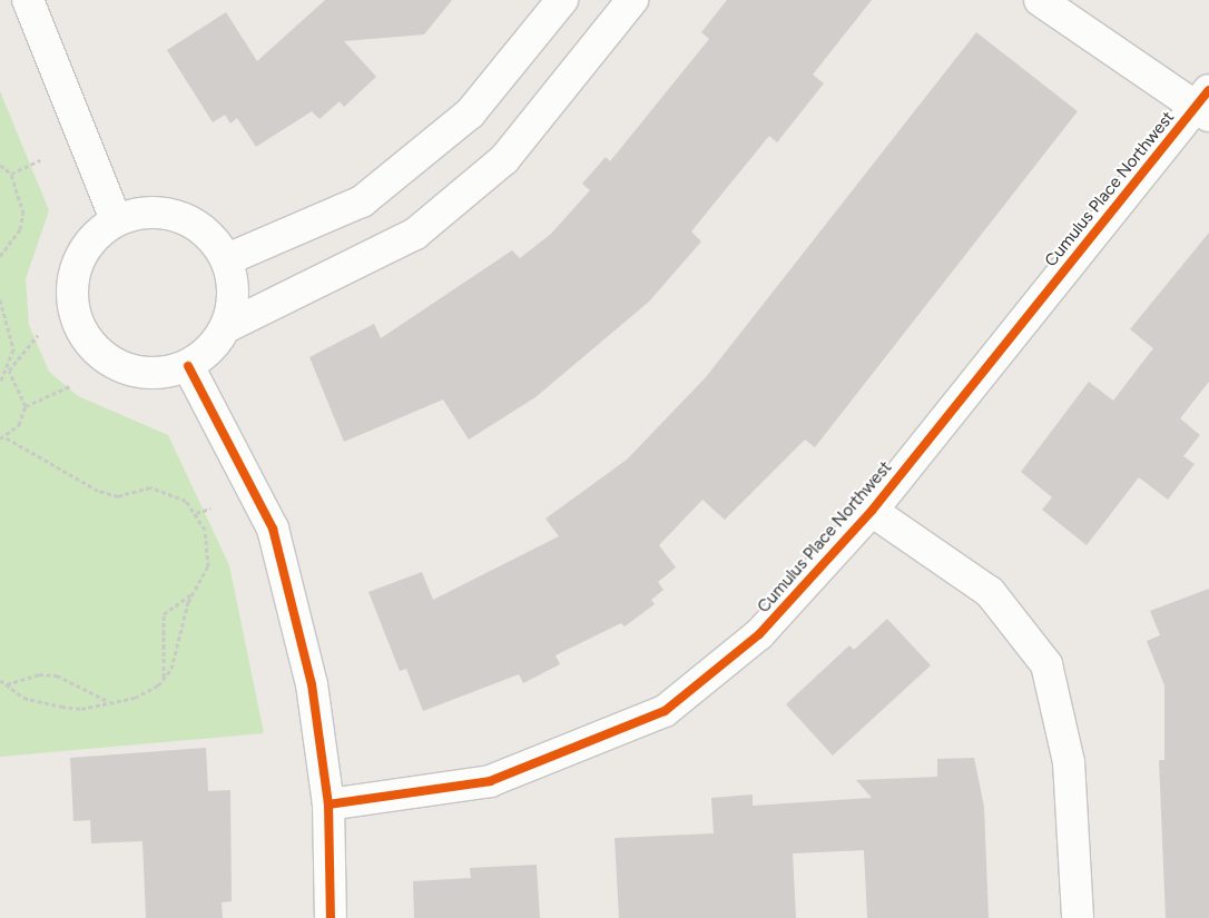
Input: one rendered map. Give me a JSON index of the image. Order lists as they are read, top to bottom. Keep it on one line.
{"streets":{"street":["Cumulus Place Northwest"]}}
